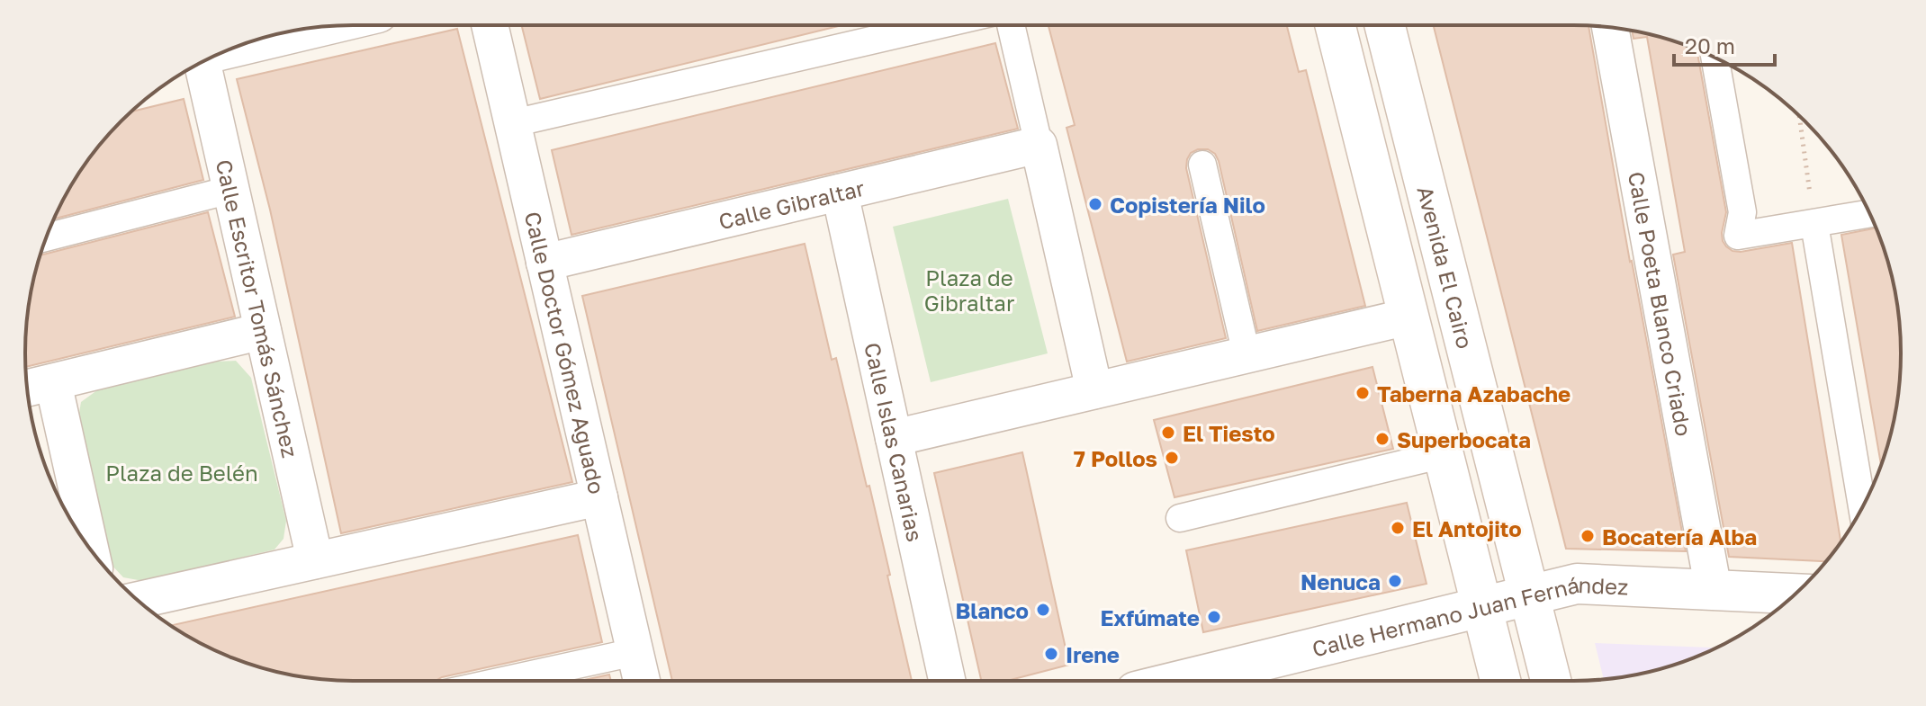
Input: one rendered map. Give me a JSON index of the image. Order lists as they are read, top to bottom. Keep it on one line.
{"streets":{"main road":["Avenida El Cairo","Calle Hermano Juan Fernández"],"street":["Calle Gibraltar","Calle Poeta Blanco Criado","Calle Escritor Tomás Sánchez","Calle Doctor Gómez Aguado","Calle Islas Canarias"]},"crossings":[["Calle Gibraltar","Calle Doctor Gómez Aguado"],["Calle Gibraltar","Calle Islas Canarias"],["Avenida El Cairo","Calle Hermano Juan Fernández"],["Calle Poeta Blanco Criado","Calle Hermano Juan Fernández"]],"parks":["Plaza de Gibraltar","Plaza de Belén"],"places":["Copistería Nilo","Taberna Azabache","El Tiesto","Superbocata","7 Pollos","El Antojito","Bocatería Alba","Nenuca","Blanco","Exfúmate","Irene"],"scale_bar":"20 m"}
